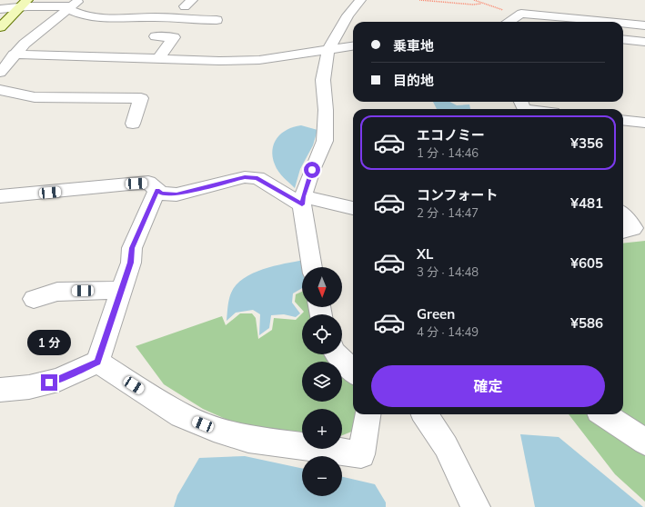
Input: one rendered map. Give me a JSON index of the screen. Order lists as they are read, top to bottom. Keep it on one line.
{"north":"bottom","page":{"banner":["乗車地","目的地"],"list":[{"name":"エコノミー","note":"1 分 · 14:46","value":"¥356"},{"name":"コンフォート","note":"2 分 · 14:47","value":"¥481"},{"name":"XL","note":"3 分 · 14:48","value":"¥605"},{"name":"Green","note":"4 分 · 14:49","value":"¥586"}],"map_buttons":["+","−"],"bubble":"1 分","buttons":"確定"}}
